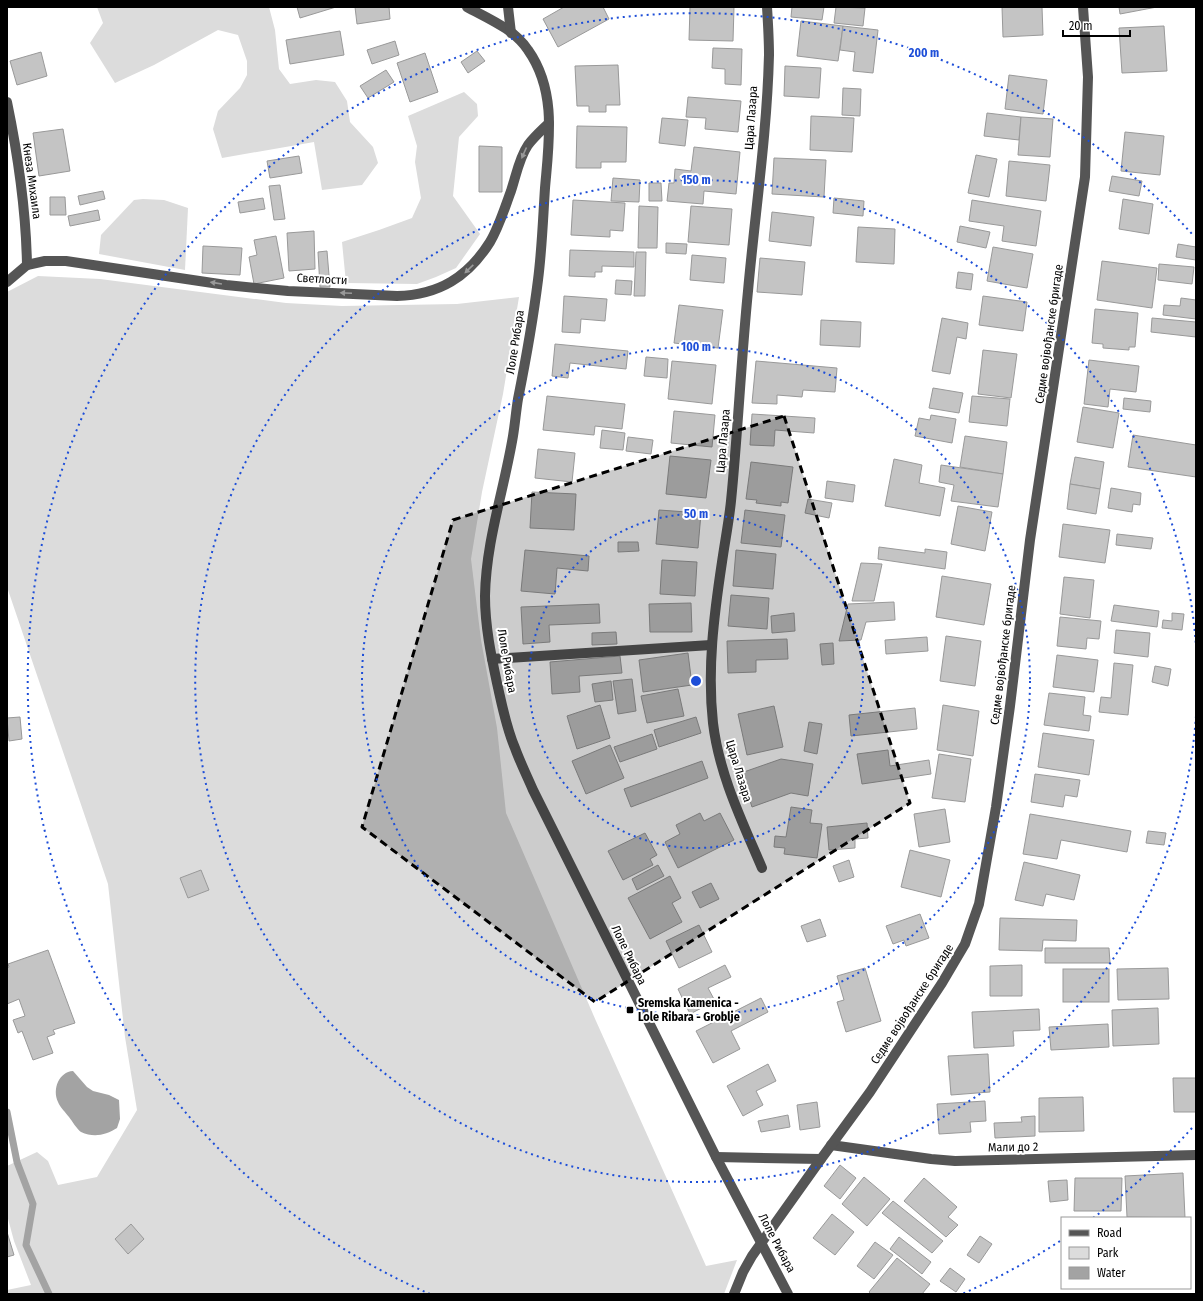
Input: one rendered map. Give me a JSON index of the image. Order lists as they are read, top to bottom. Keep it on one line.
{"streets":{"street":["Цара Лазара","Кнеза Михаила","Светлости","Седме војвођанске бригаде","Лоле Рибара","Мали до 2"]},"crossings":[["Кнеза Михаила","Светлости"],["Светлости","Лоле Рибара"],["Седме војвођанске бригаде","Лоле Рибара"],["Седме војвођанске бригаде","Мали до 2"]],"one_way":["Светлости"],"places":{"transit":["Sremska Kamenica - Lole Ribara - Groblje"]},"legend":["Road","Park","Water"],"scale_bar":"20 m","rings":["200 m","150 m","100 m","50 m"]}
